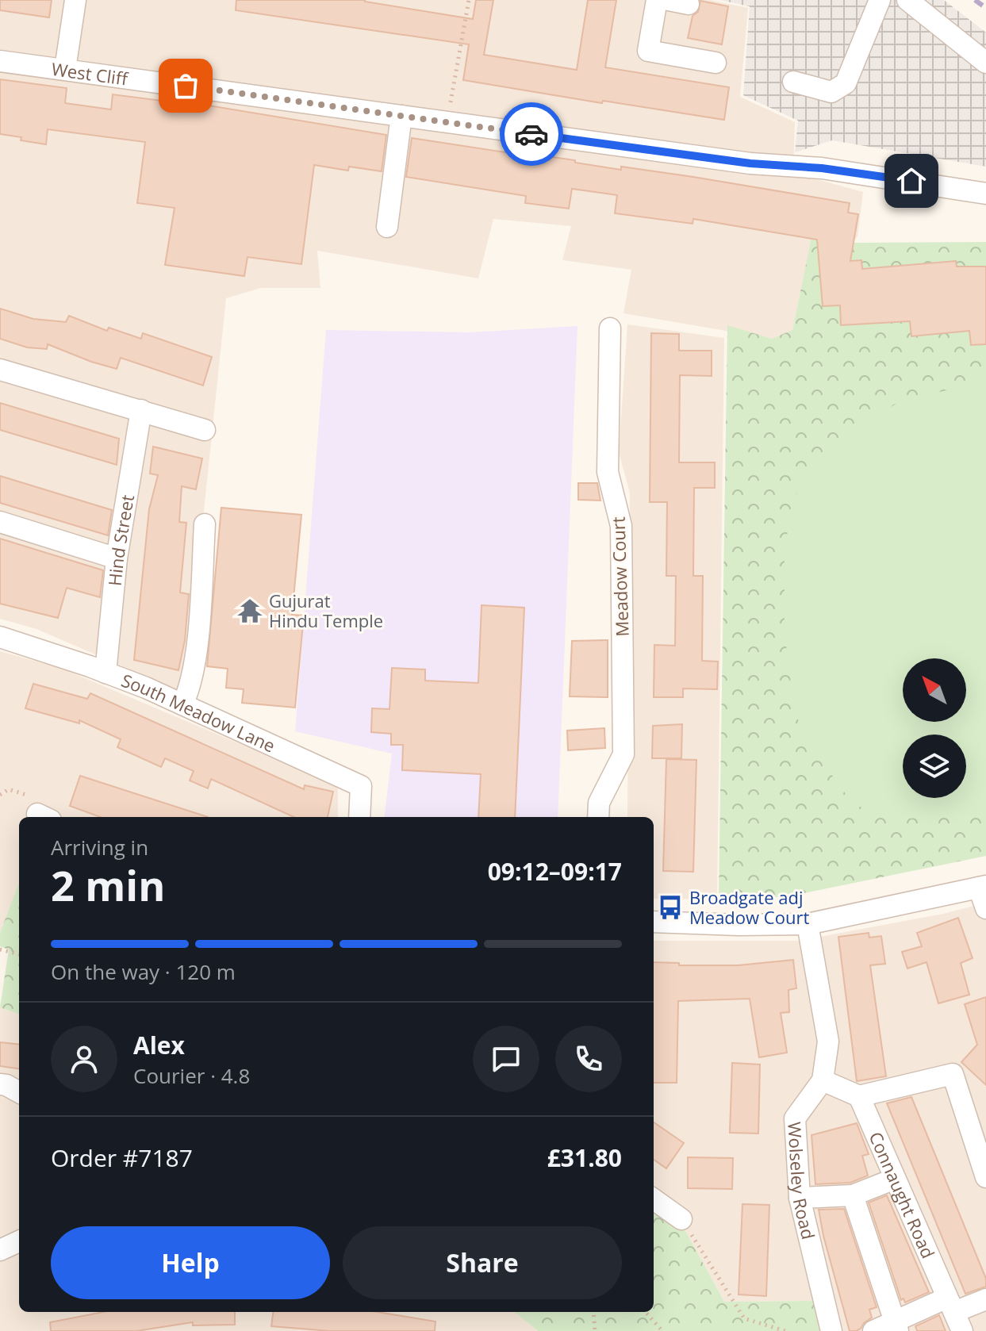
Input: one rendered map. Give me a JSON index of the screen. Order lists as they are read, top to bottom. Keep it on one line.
{"streets":{"street":["West Cliff","Hind Street","Meadow Court","South Meadow Lane","Wolseley Road","Connaught Road"]},"crossings":[["Hind Street","South Meadow Lane"]],"places":{"temple":["Gujurat Hindu Temple"],"bus stop":["Broadgate adj Meadow Court"]},"north":"top left","page":{"heading":["2 min","Arriving in","09:12–09:17"],"panel":["Alex","Courier · 4.8","Order #7187","£31.80"],"bar":"On the way · 120 m","buttons":["Help","Share"]}}
